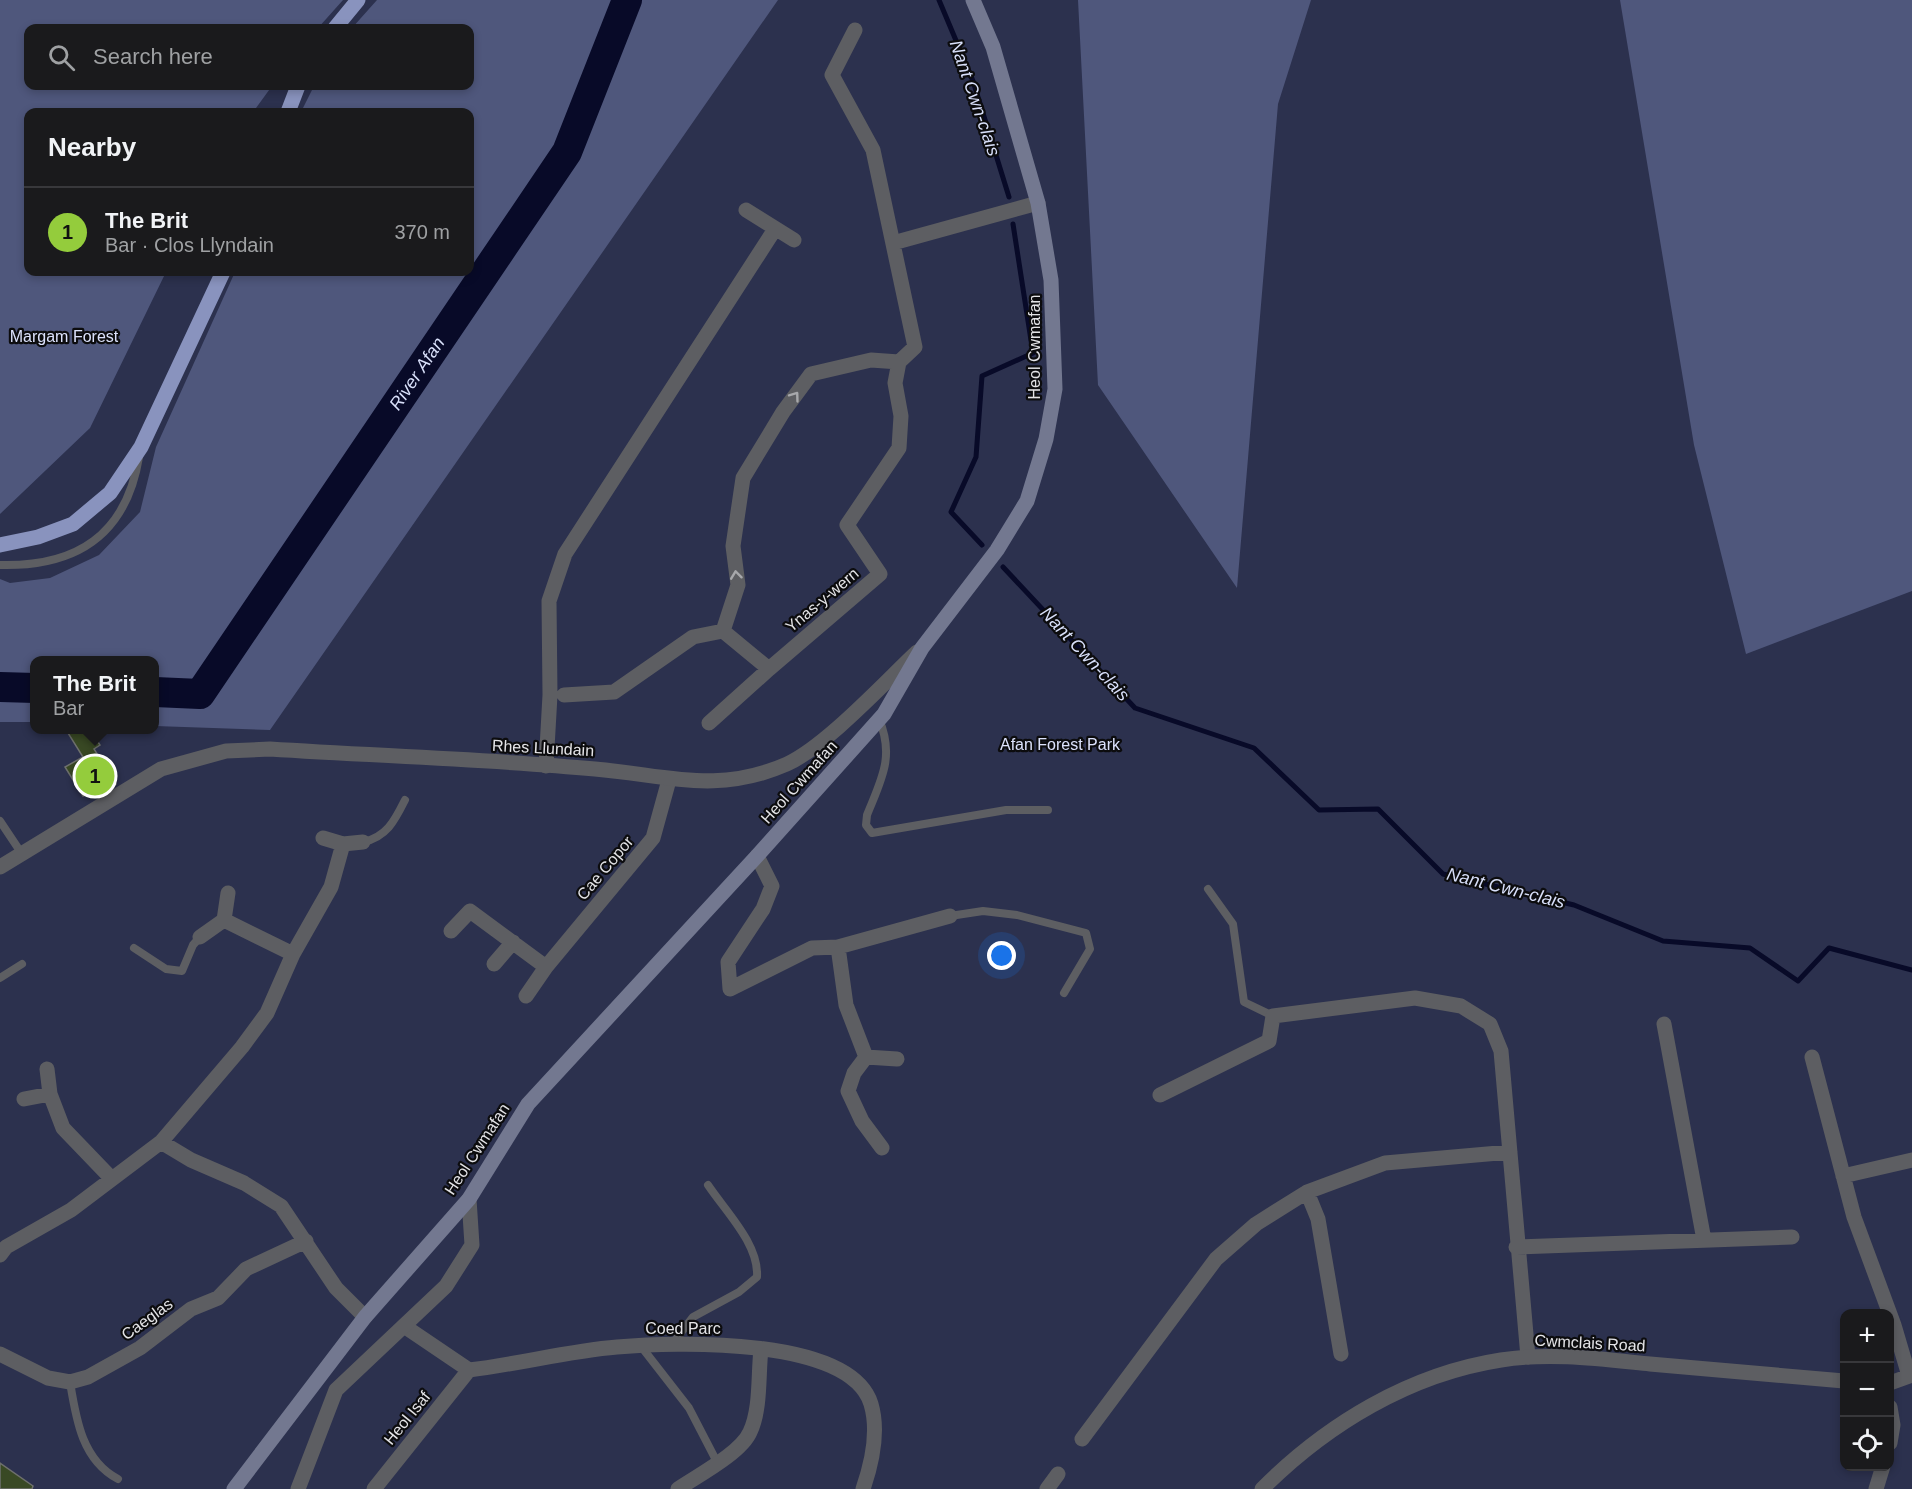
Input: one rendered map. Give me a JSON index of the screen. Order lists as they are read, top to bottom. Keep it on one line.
{"streets":{"main road":["Heol Cwmafan"],"street":["Ynas-y-wern","Rhes Llundain","Cae Copor","Caeglas","Coed Parc","Cwmclais Road","Heol Isaf"]},"crossings":[["Heol Cwmafan","Rhes Llundain"],["Rhes Llundain","Cae Copor"],["Coed Parc","Heol Isaf"]],"water":["Nant Cwn-clais","River Afan"],"parks":["Margam Forest","Afan Forest Park"],"page":{"search":"Search here","heading":"Nearby","list":[{"mark":"1","name":"The Brit","note":"Bar · Clos Llyndain","value":"370 m"}],"popup":["The Brit","Bar"],"pins":"1","map_buttons":["+","−"]}}
